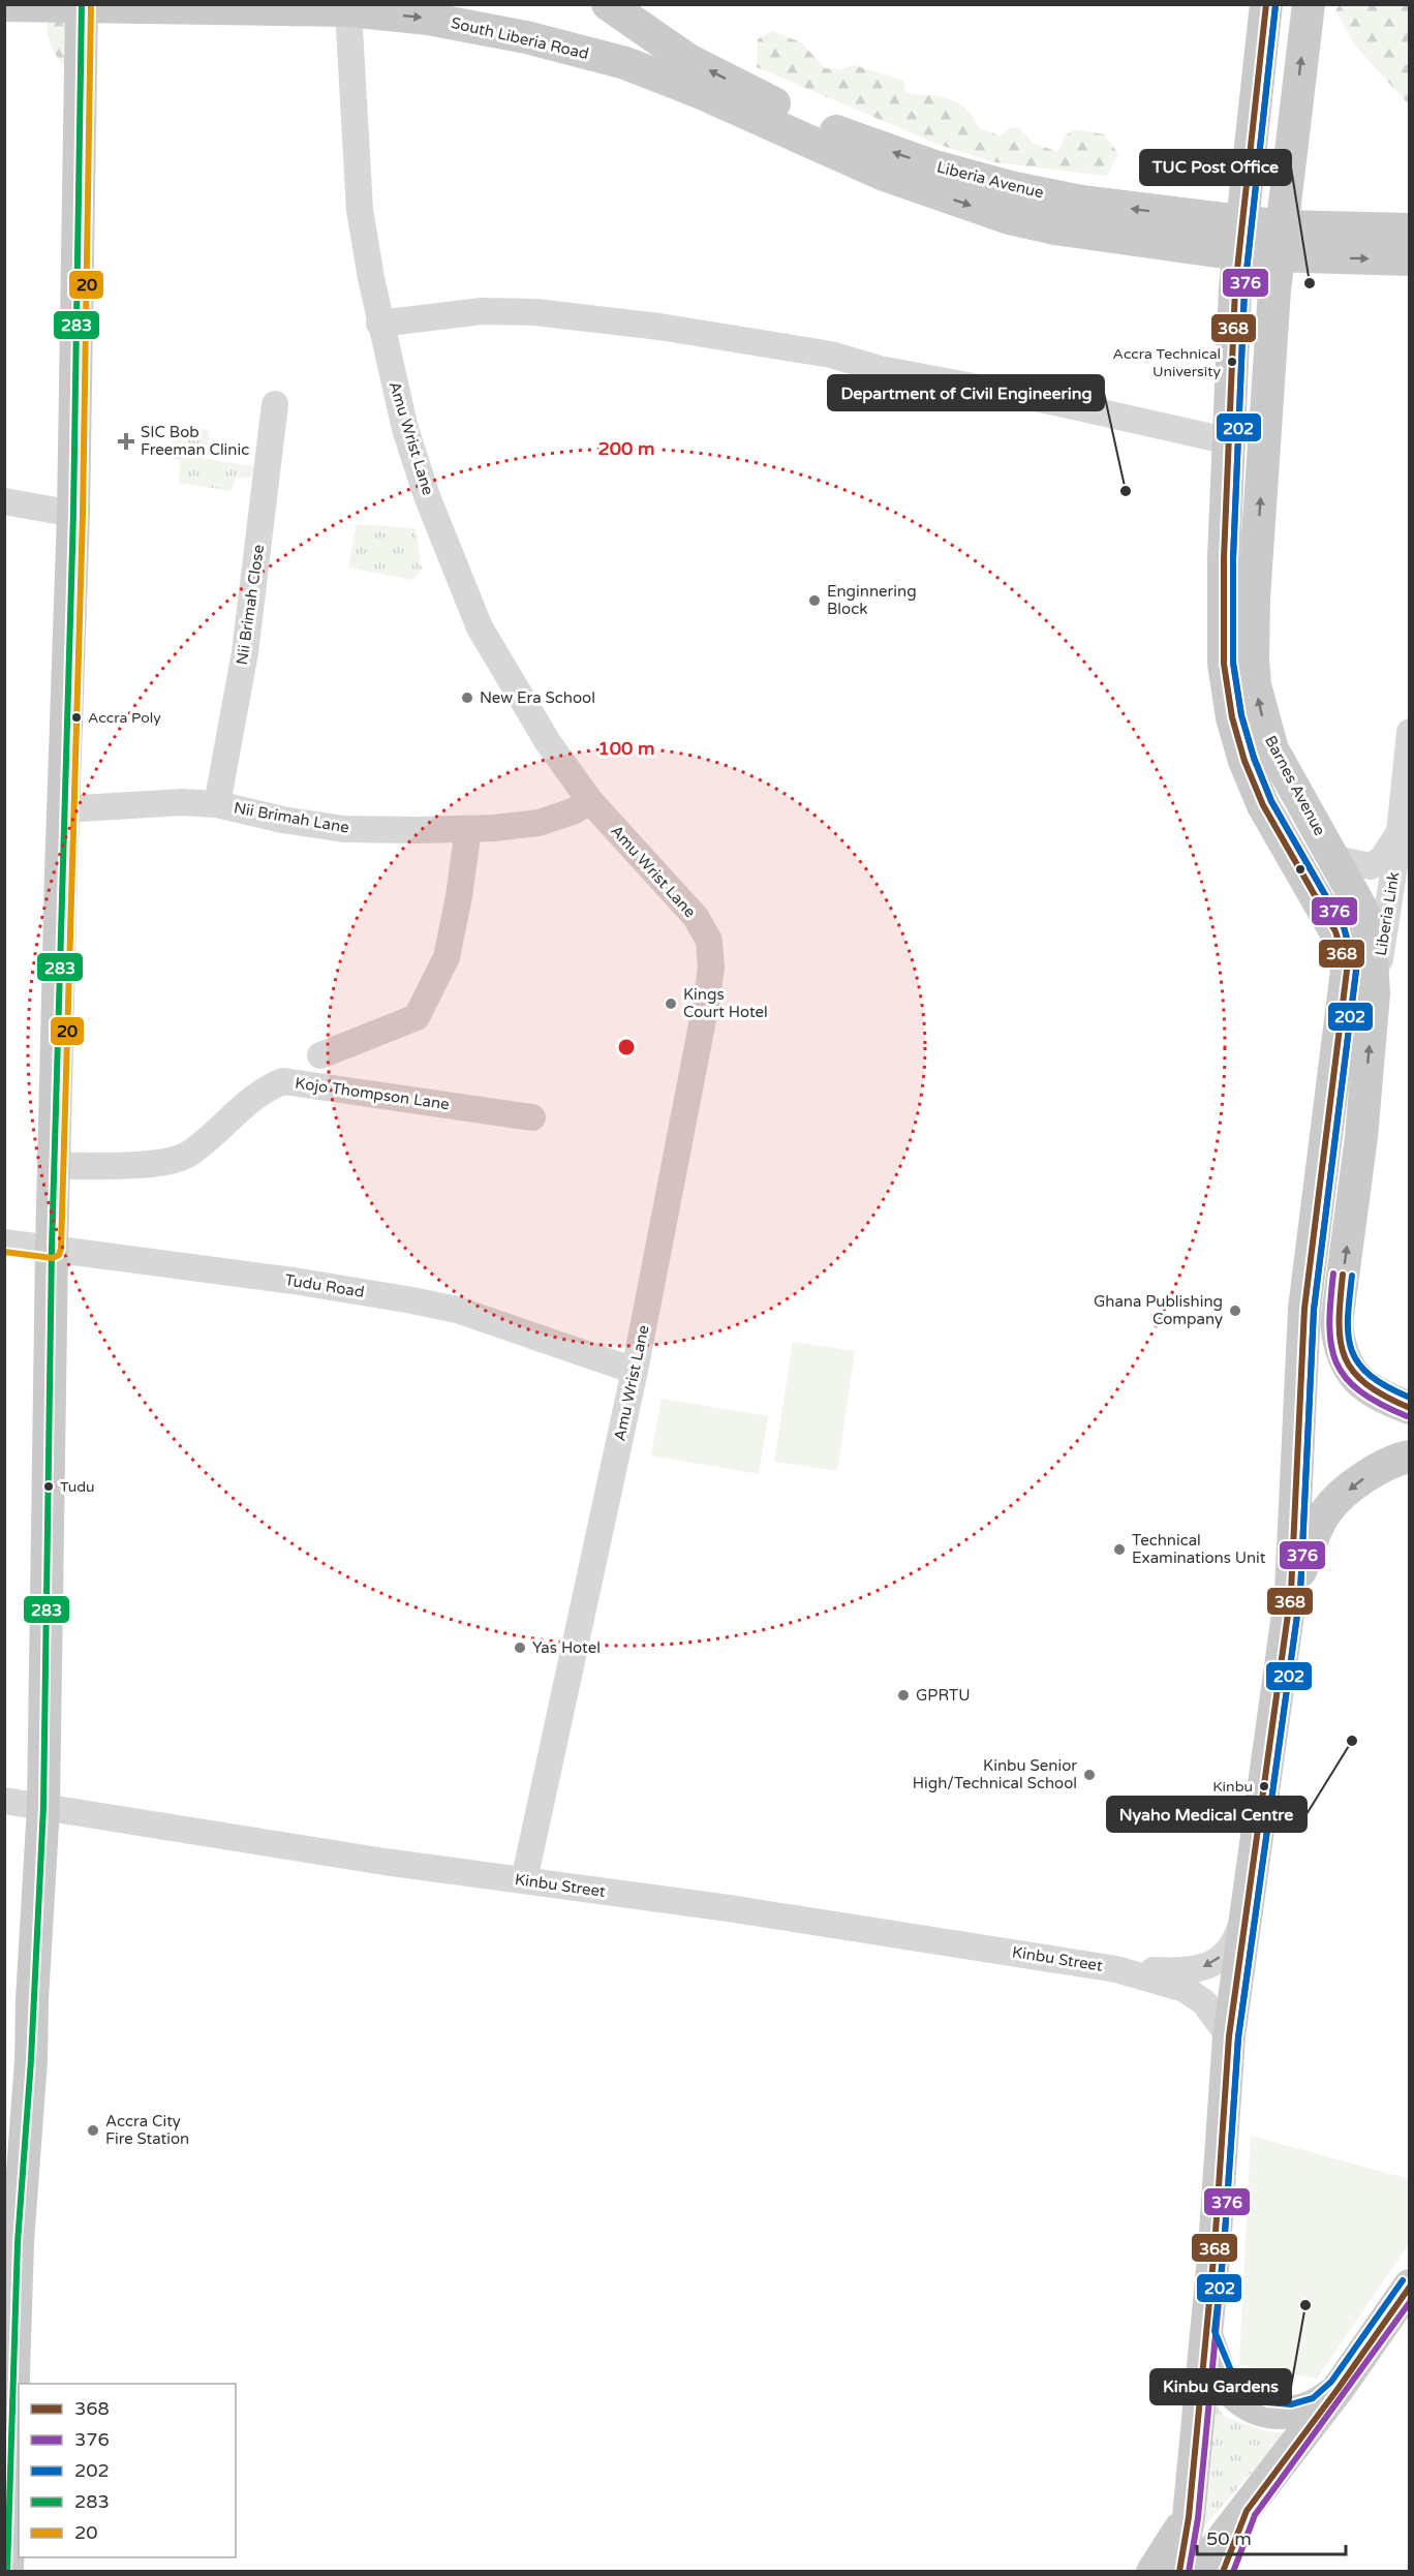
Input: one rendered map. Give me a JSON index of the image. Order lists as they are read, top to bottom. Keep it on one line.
{"streets":{"main road":["South Liberia Road","Liberia Avenue","Barnes Avenue"],"street":["Amu Wrist Lane","Nii Brimah Close","Nii Brimah Lane","Liberia Link","Kojo Thompson Lane","Tudu Road","Kinbu Street"]},"crossings":[["South Liberia Road","Liberia Avenue"],["South Liberia Road","Amu Wrist Lane"],["Liberia Avenue","Barnes Avenue"],["Amu Wrist Lane","Nii Brimah Lane"],["Amu Wrist Lane","Tudu Road"],["Amu Wrist Lane","Kinbu Street"],["Nii Brimah Close","Nii Brimah Lane"],["Barnes Avenue","Liberia Link"]],"one_way":["South Liberia Road"],"places":{"other":["TUC Post Office","Accra Technical University","Department of Civil Engineering","Enginnering Block","New Era School","Accra Poly","Kings Court Hotel","Ghana Publishing Company","Tudu","Technical Examinations Unit","Yas Hotel","GPRTU","Nyaho Medical Centre","Kinbu Senior High/Technical School","Kinbu","Accra City Fire Station","Kinbu Gardens"],"health":["SIC Bob Freeman Clinic"]},"lines":["transit line 368","transit line 283","transit line 20","transit line 376","transit line 202"],"legend":["368","376","202","283","20"],"scale_bar":"50 m","rings":["200 m","100 m"]}
